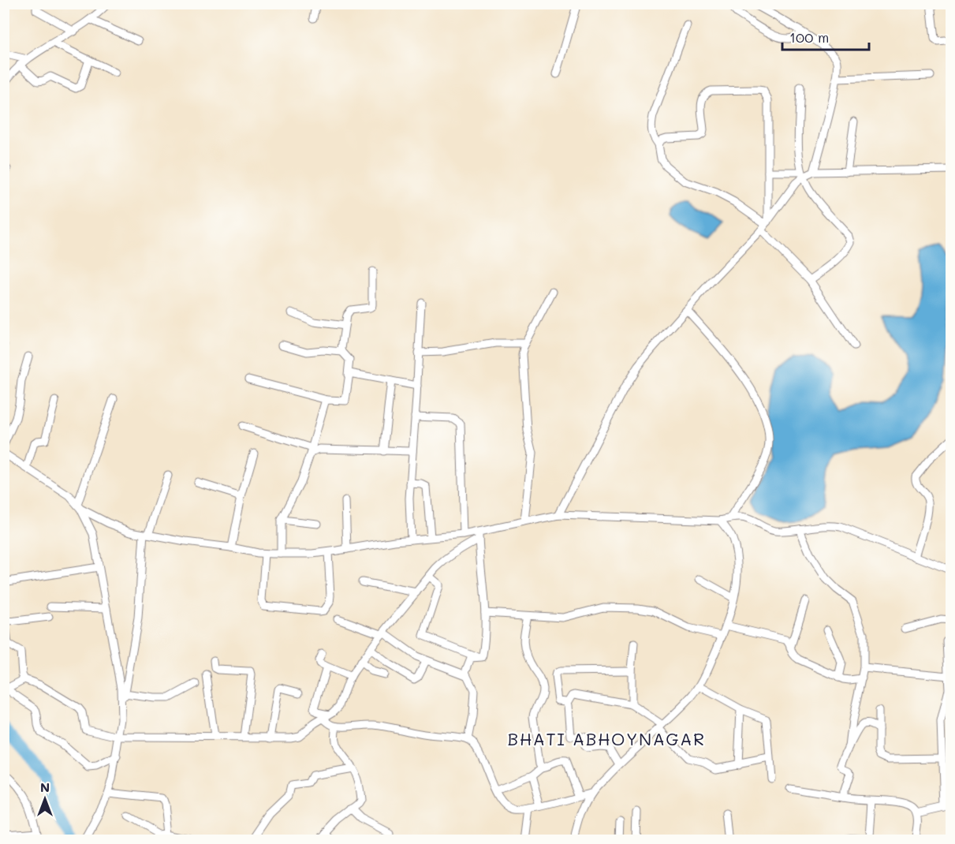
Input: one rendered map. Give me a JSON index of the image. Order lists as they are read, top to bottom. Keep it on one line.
{"districts":["BHATI ABHOYNAGAR"],"scale_bar":"100 m","north":"top"}
